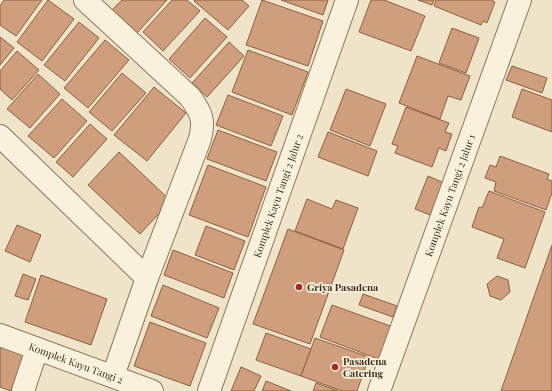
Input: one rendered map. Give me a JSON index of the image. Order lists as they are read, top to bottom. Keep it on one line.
{"streets":{"street":["Komplek Kayu Tangi 2 Jalur 1","Komplek Kayu Tangi 2 Jalur 2","Komplek Kayu Tangi 2"]},"places":["Griya Pasadena","Pasadena Catering"]}
